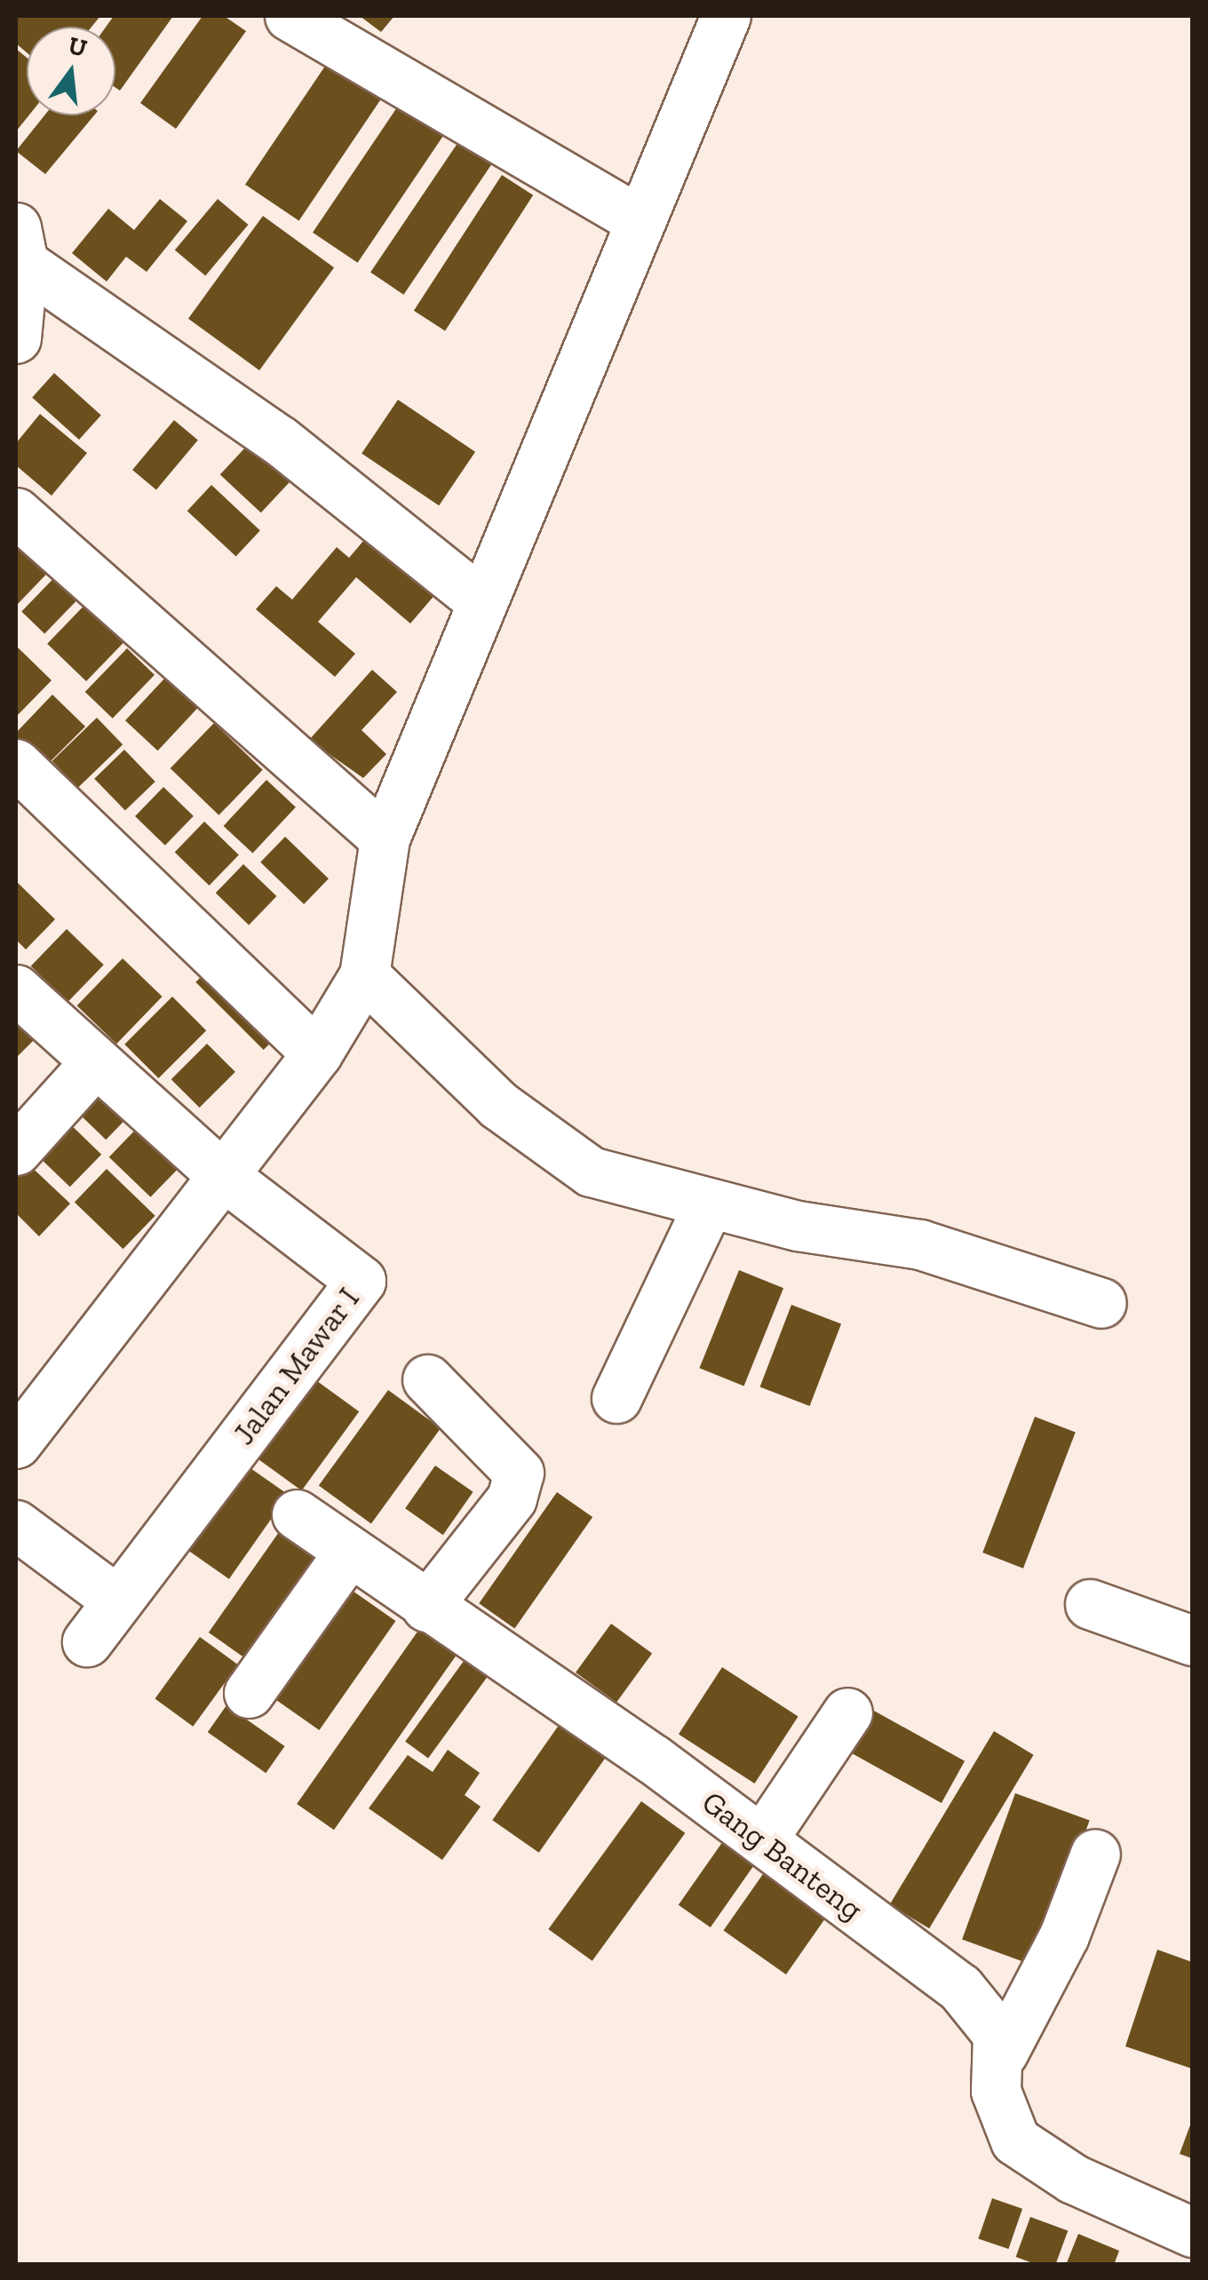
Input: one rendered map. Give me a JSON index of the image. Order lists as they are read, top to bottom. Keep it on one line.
{"streets":{"street":["Jalan Mawar I","Gang Banteng"]},"north":"top"}
